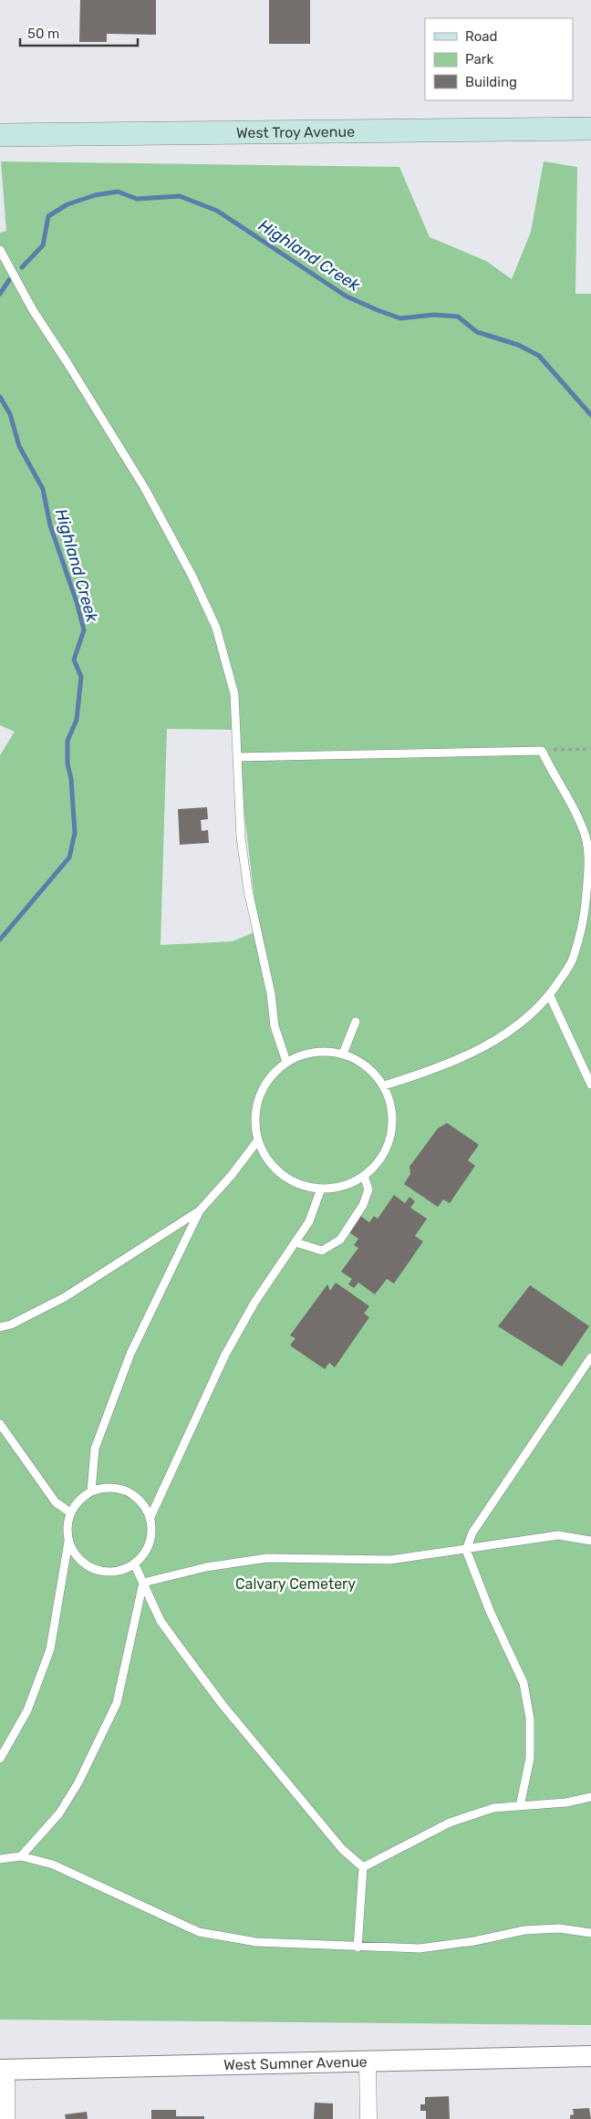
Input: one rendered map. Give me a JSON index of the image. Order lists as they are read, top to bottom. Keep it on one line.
{"streets":{"main road":["West Troy Avenue"],"street":["West Sumner Avenue"]},"water":["Highland Creek"],"parks":["Calvary Cemetery"],"legend":["Road","Park","Building"],"scale_bar":"50 m"}
